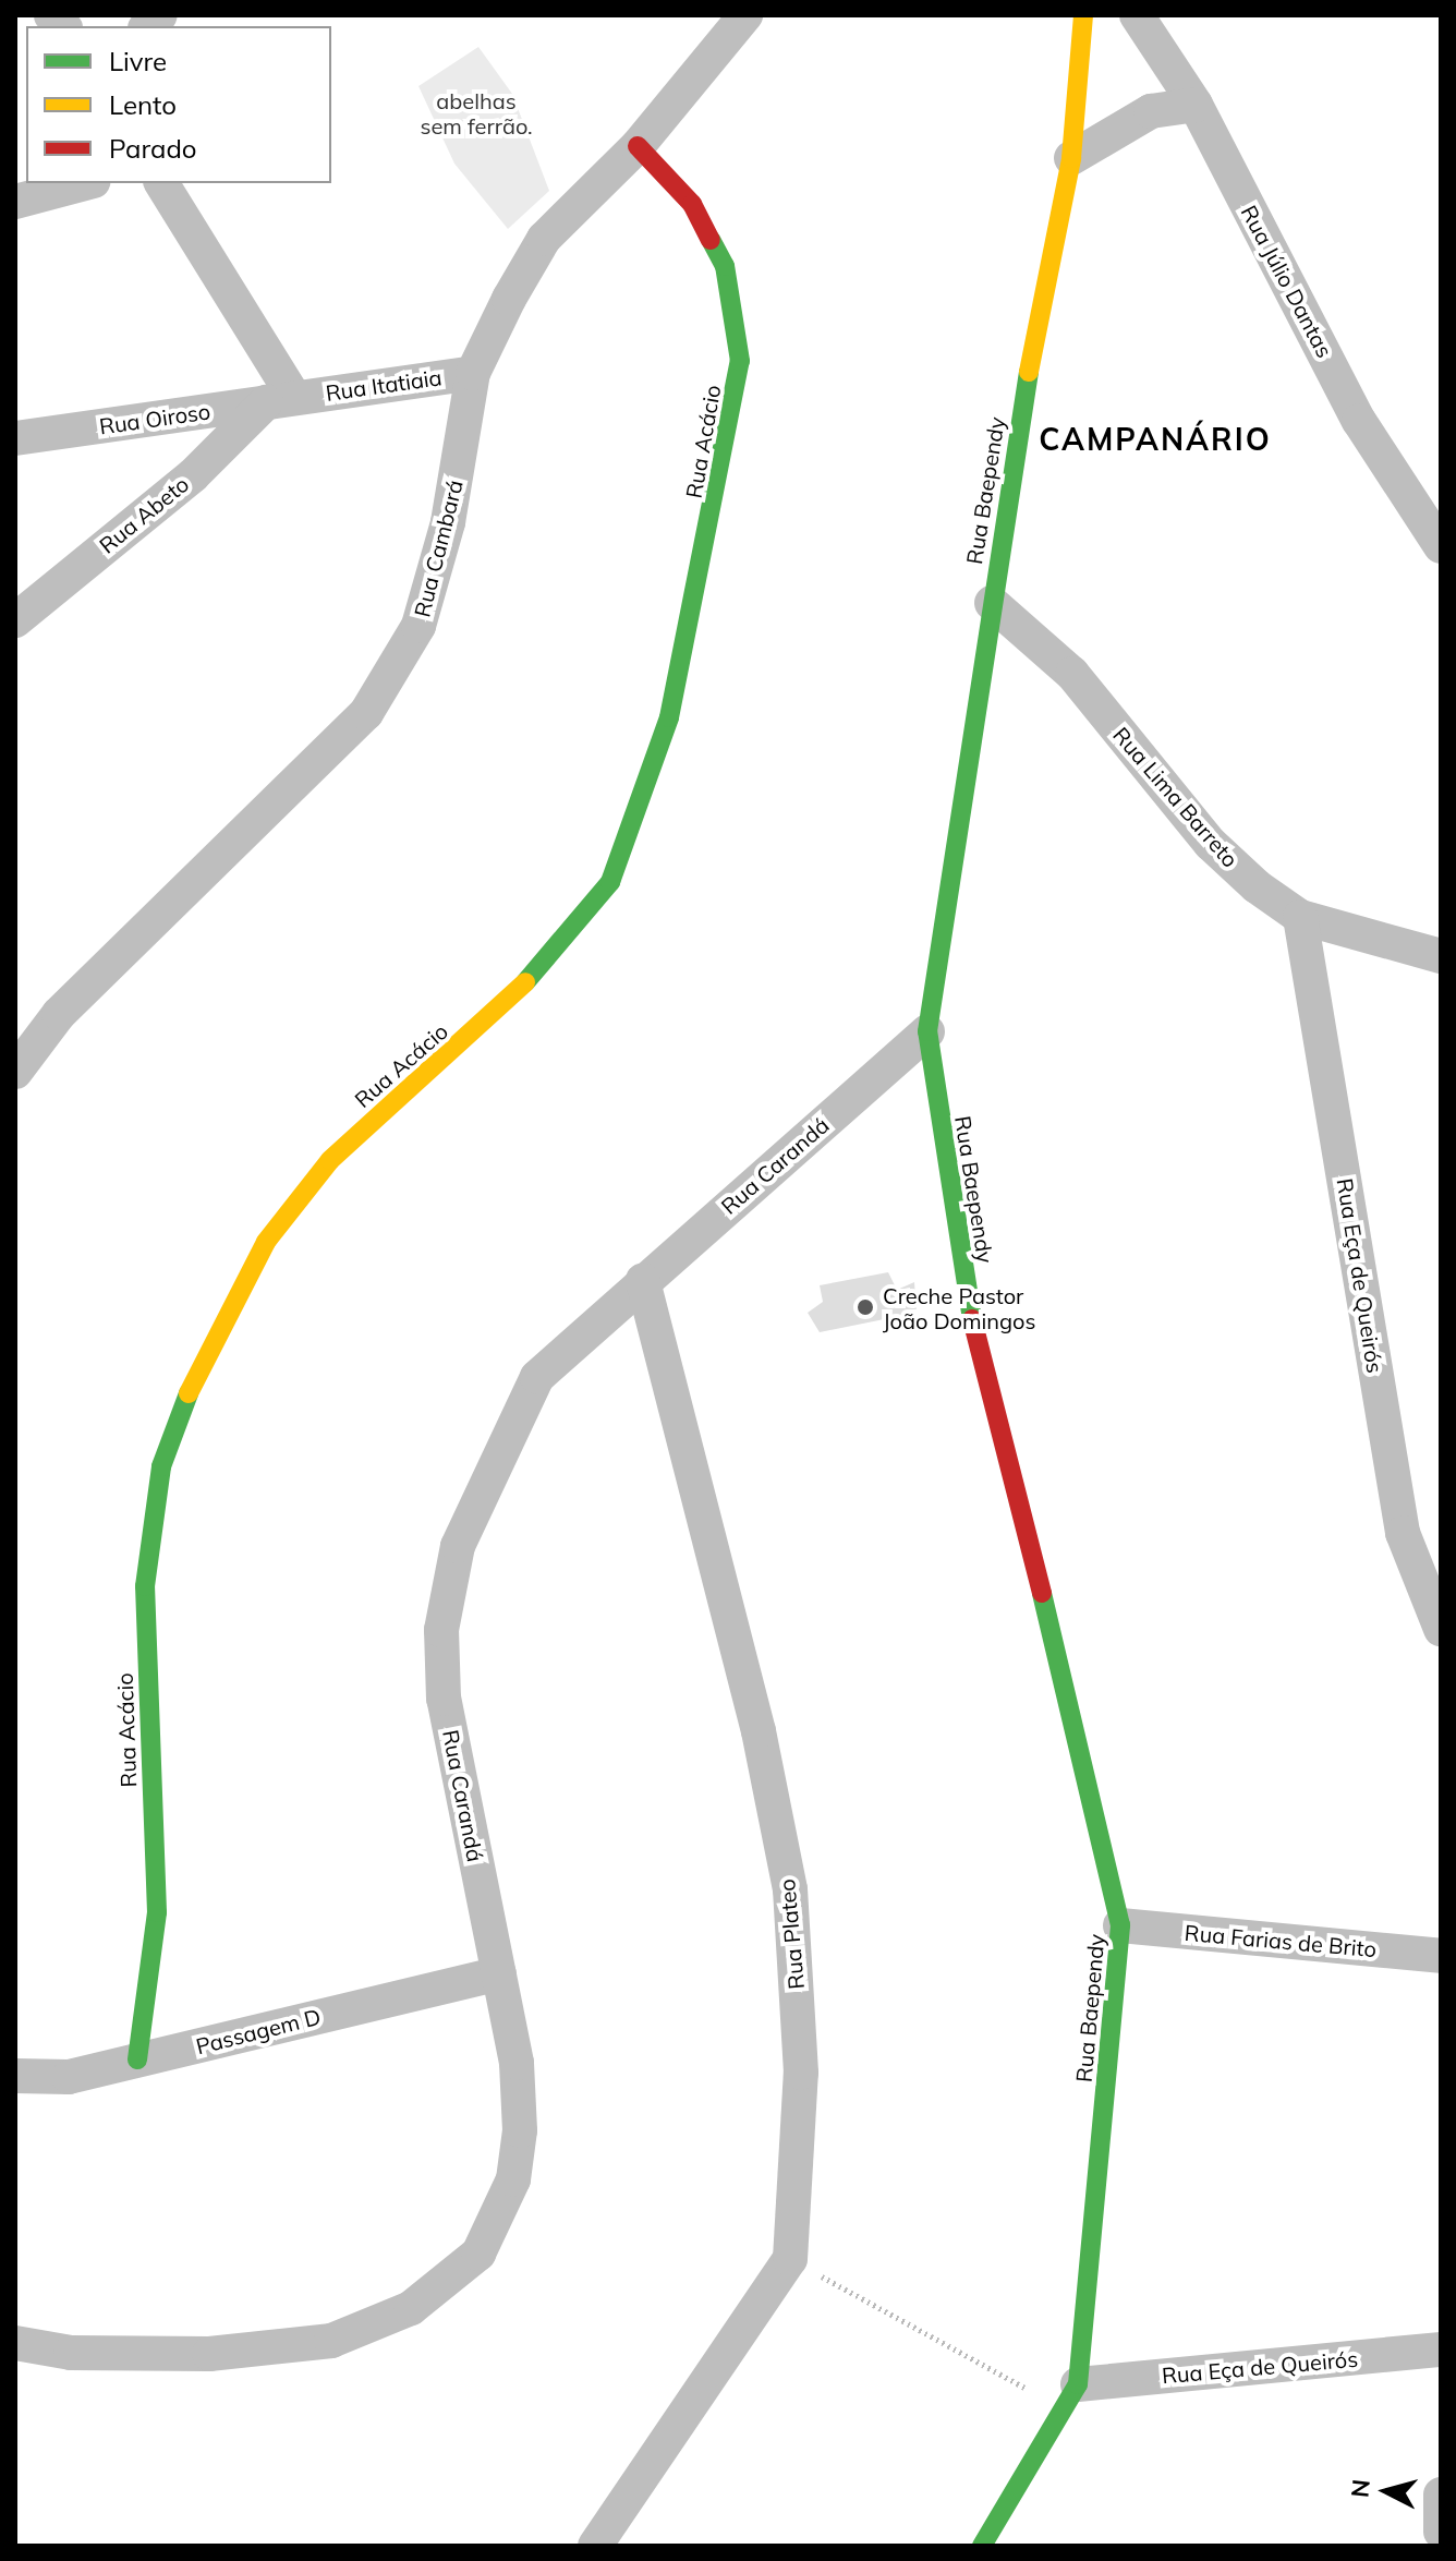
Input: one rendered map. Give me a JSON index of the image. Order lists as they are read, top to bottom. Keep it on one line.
{"streets":{"street":["Rua Júlio Dantas","Rua Itatiaia","Rua Oiroso","Rua Acácio","Rua Baependy","Rua Abeto","Rua Cambará","Rua Lima Barreto","Rua Carandá","Rua Eça de Queirós","Rua Plateo","Rua Farias de Brito","Passagem D"]},"crossings":[["Rua Itatiaia","Rua Oiroso"],["Rua Itatiaia","Rua Abeto"],["Rua Itatiaia","Rua Cambará"],["Rua Oiroso","Rua Abeto"],["Rua Acácio","Rua Cambará"],["Rua Acácio","Passagem D"],["Rua Baependy","Rua Lima Barreto"],["Rua Baependy","Rua Carandá"],["Rua Baependy","Rua Eça de Queirós"],["Rua Baependy","Rua Farias de Brito"],["Rua Lima Barreto","Rua Eça de Queirós"],["Rua Carandá","Rua Plateo"],["Rua Carandá","Passagem D"]],"districts":["CAMPANÁRIO"],"parks":["abelhas sem ferrão."],"places":["Creche Pastor João Domingos"],"legend":["Livre","Lento","Parado"],"north":"left"}
